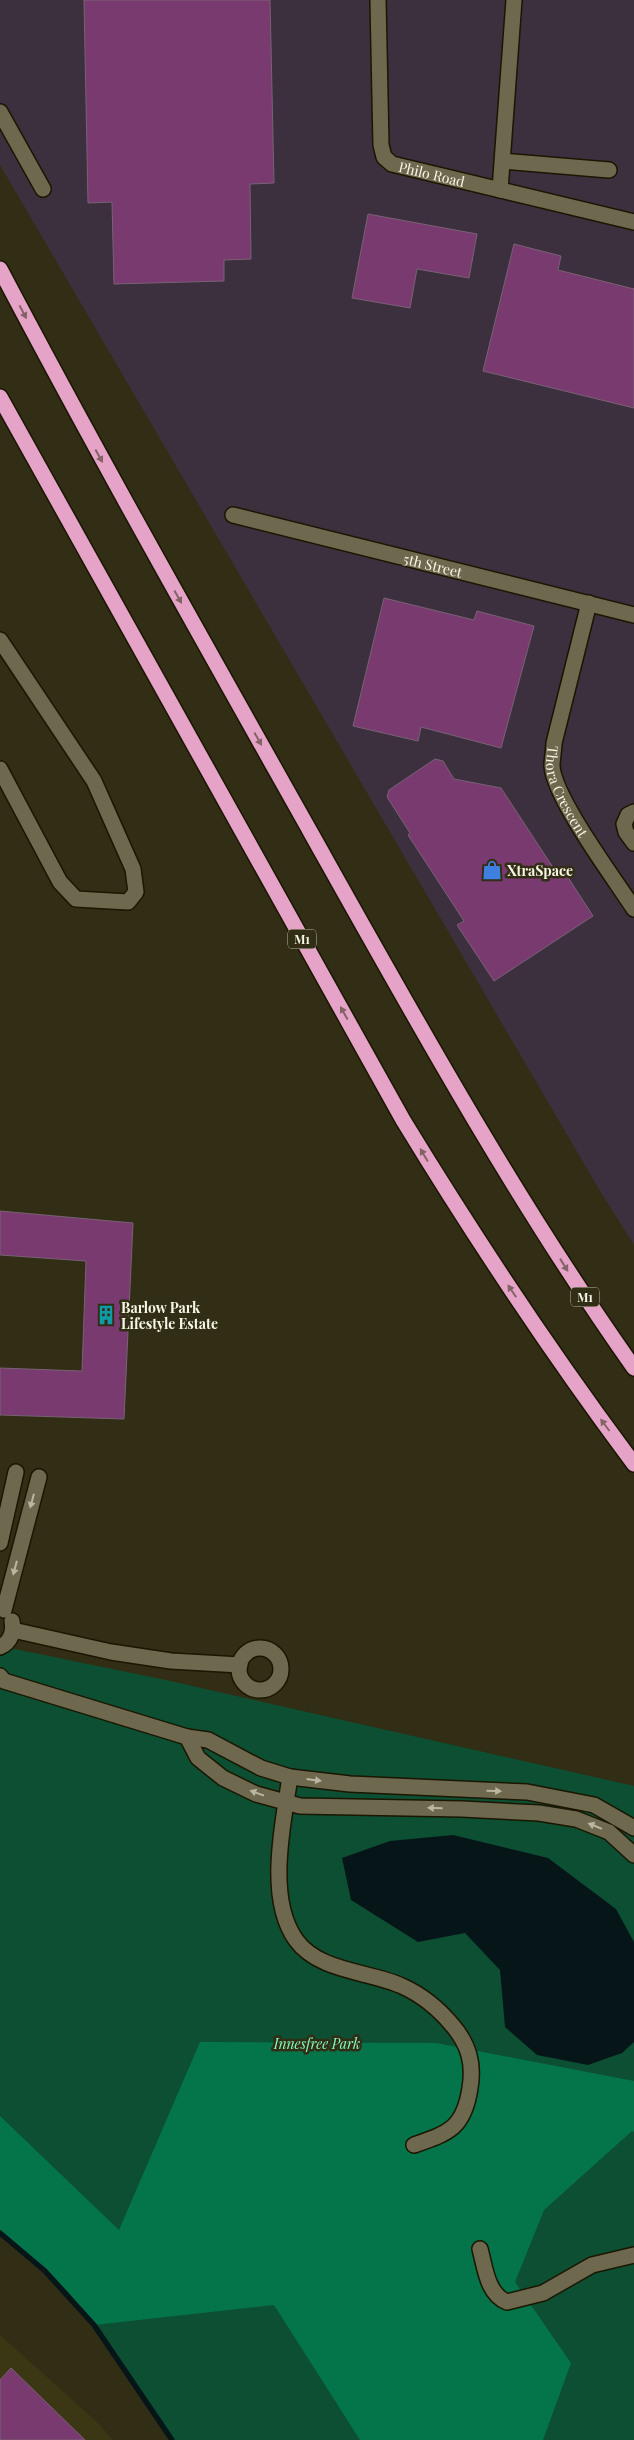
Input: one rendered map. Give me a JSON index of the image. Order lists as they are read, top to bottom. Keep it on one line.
{"streets":{"highway":["M1"],"lane":["Philo Road","5th Street","Thora Crescent"]},"crossings":[["5th Street","Thora Crescent"]],"parks":["Innesfree Park"],"places":{"shop":["XtraSpace"],"building":["Barlow Park Lifestyle Estate"]}}
